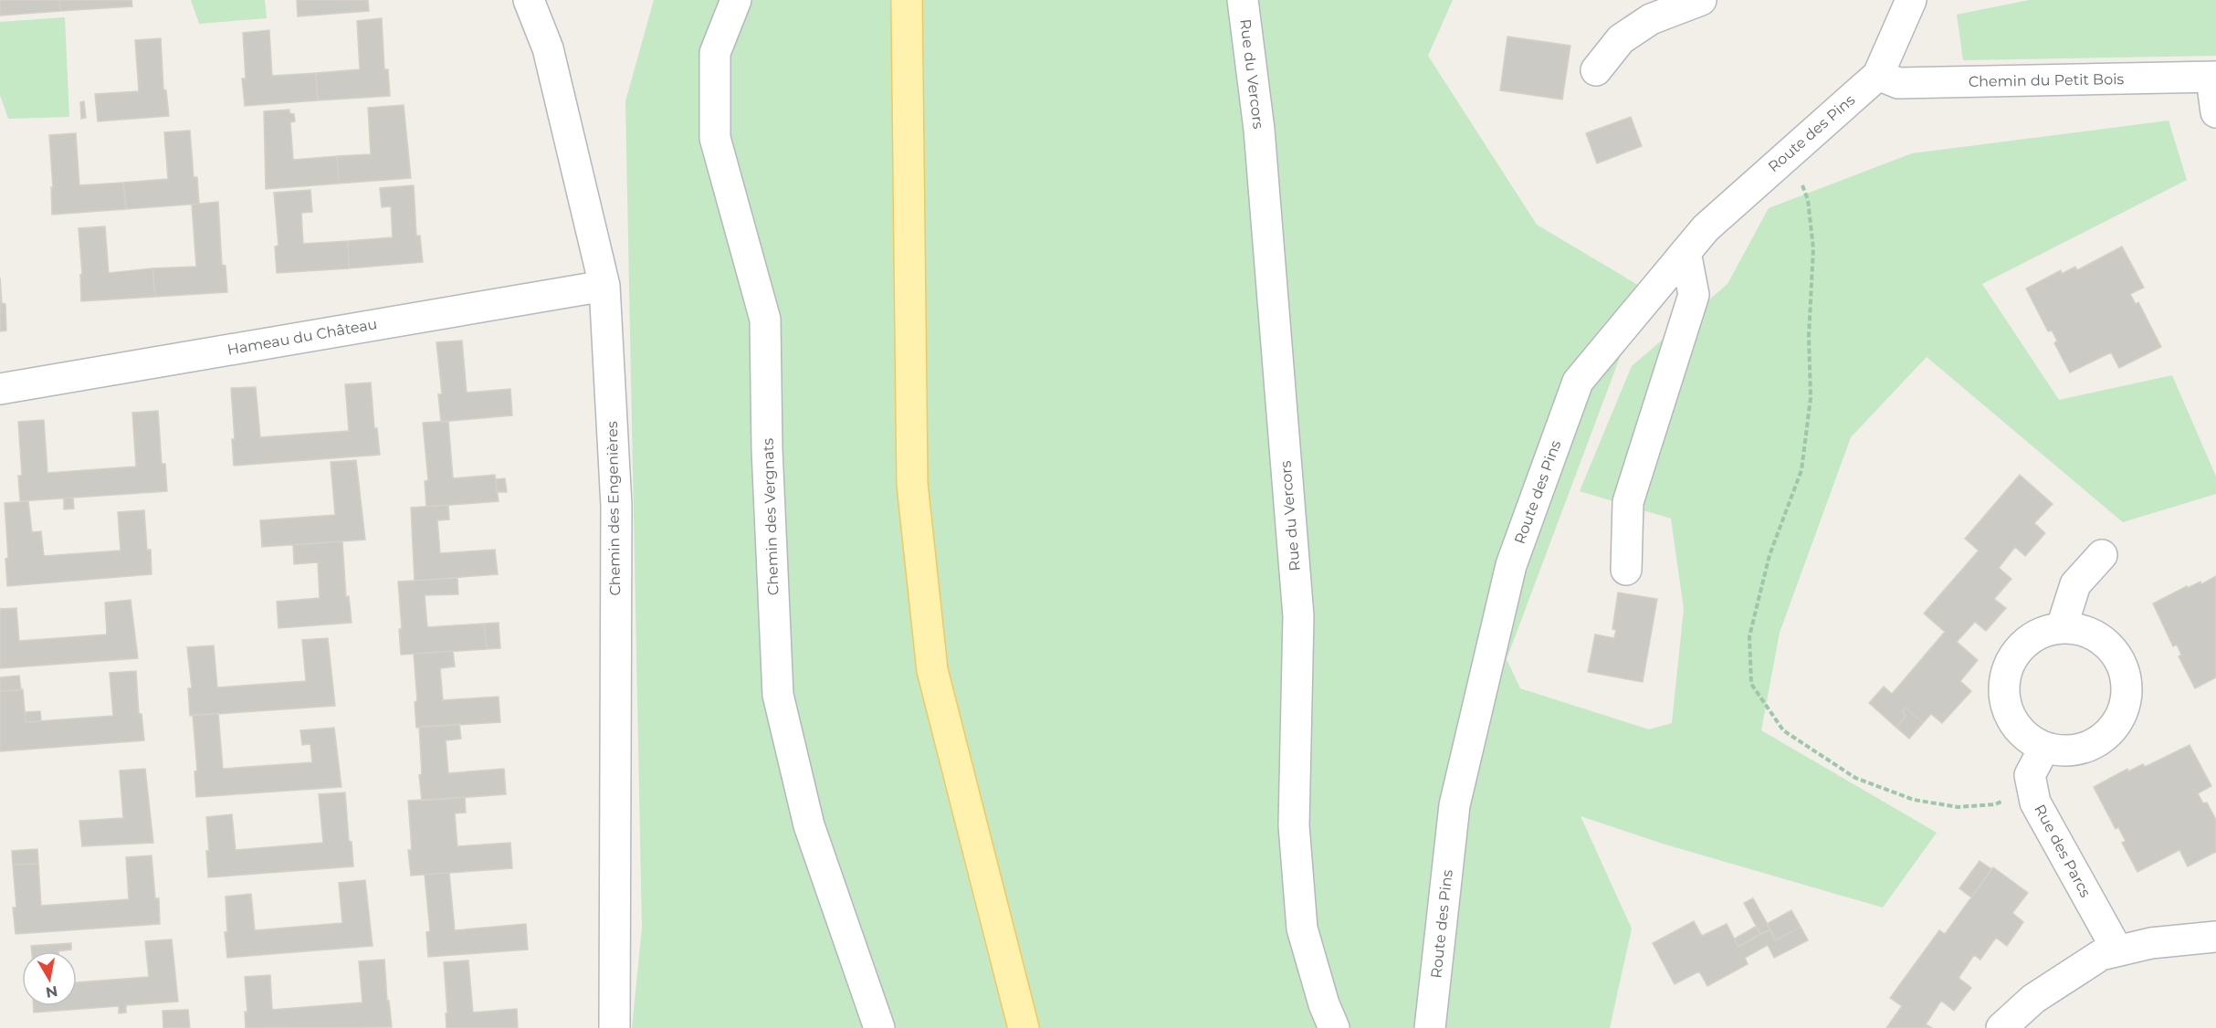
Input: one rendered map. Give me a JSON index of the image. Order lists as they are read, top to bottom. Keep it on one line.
{"streets":{"street":["Rue du Vercors","Chemin du Petit Bois","Route des Pins","Hameau du Château","Chemin des Engenières","Chemin des Vergnats","Rue des Parcs"]},"crossings":[["Chemin du Petit Bois","Route des Pins"],["Hameau du Château","Chemin des Engenières"]],"north":"bottom"}
